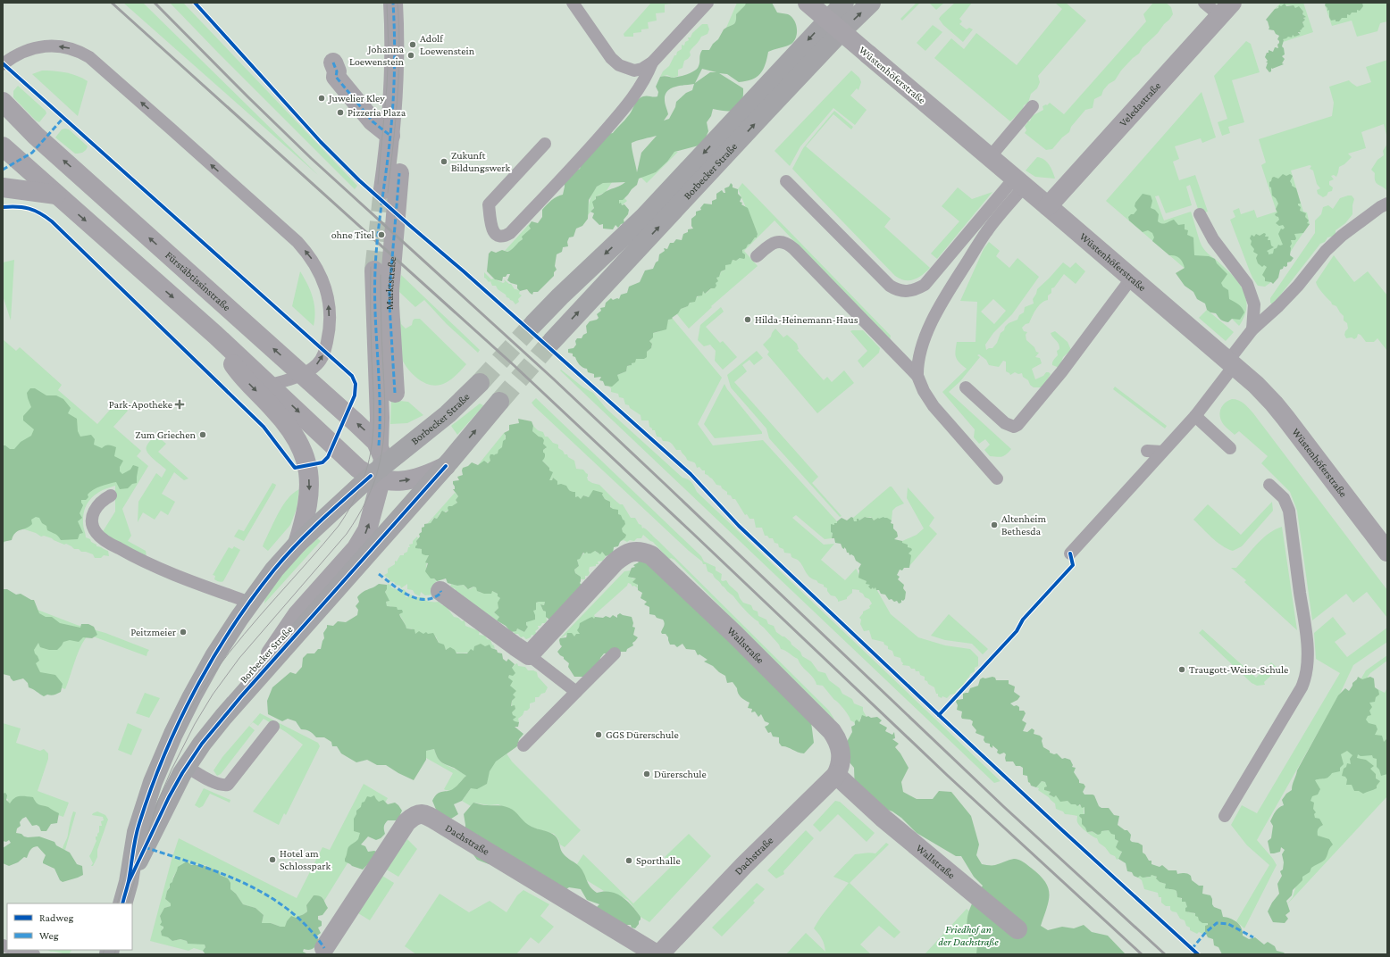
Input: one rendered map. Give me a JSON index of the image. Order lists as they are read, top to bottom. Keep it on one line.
{"streets":{"street":["Wüstenhöferstraße","Veledastraße","Borbecker Straße","Fürstäbtissinstraße","Marktstraße","Wallstraße","Dachstraße"]},"crossings":[["Wüstenhöferstraße","Veledastraße"],["Borbecker Straße","Fürstäbtissinstraße"],["Fürstäbtissinstraße","Marktstraße"],["Wallstraße","Dachstraße"]],"parks":["Friedhof an der Dachstraße"],"places":{"other":["Adolf Loewenstein","Johanna Loewenstein","Juwelier Kley","Pizzeria Plaza","Zukunft Bildungswerk","ohne Titel","Hilda-Heinemann-Haus","Zum Griechen","Altenheim Bethesda","Peitzmeier","Traugott-Weise-Schule","GGS Dürerschule","Dürerschule","Hotel am Schlosspark","Sporthalle"],"health":["Park-Apotheke"]},"legend":["Radweg","Weg"]}
